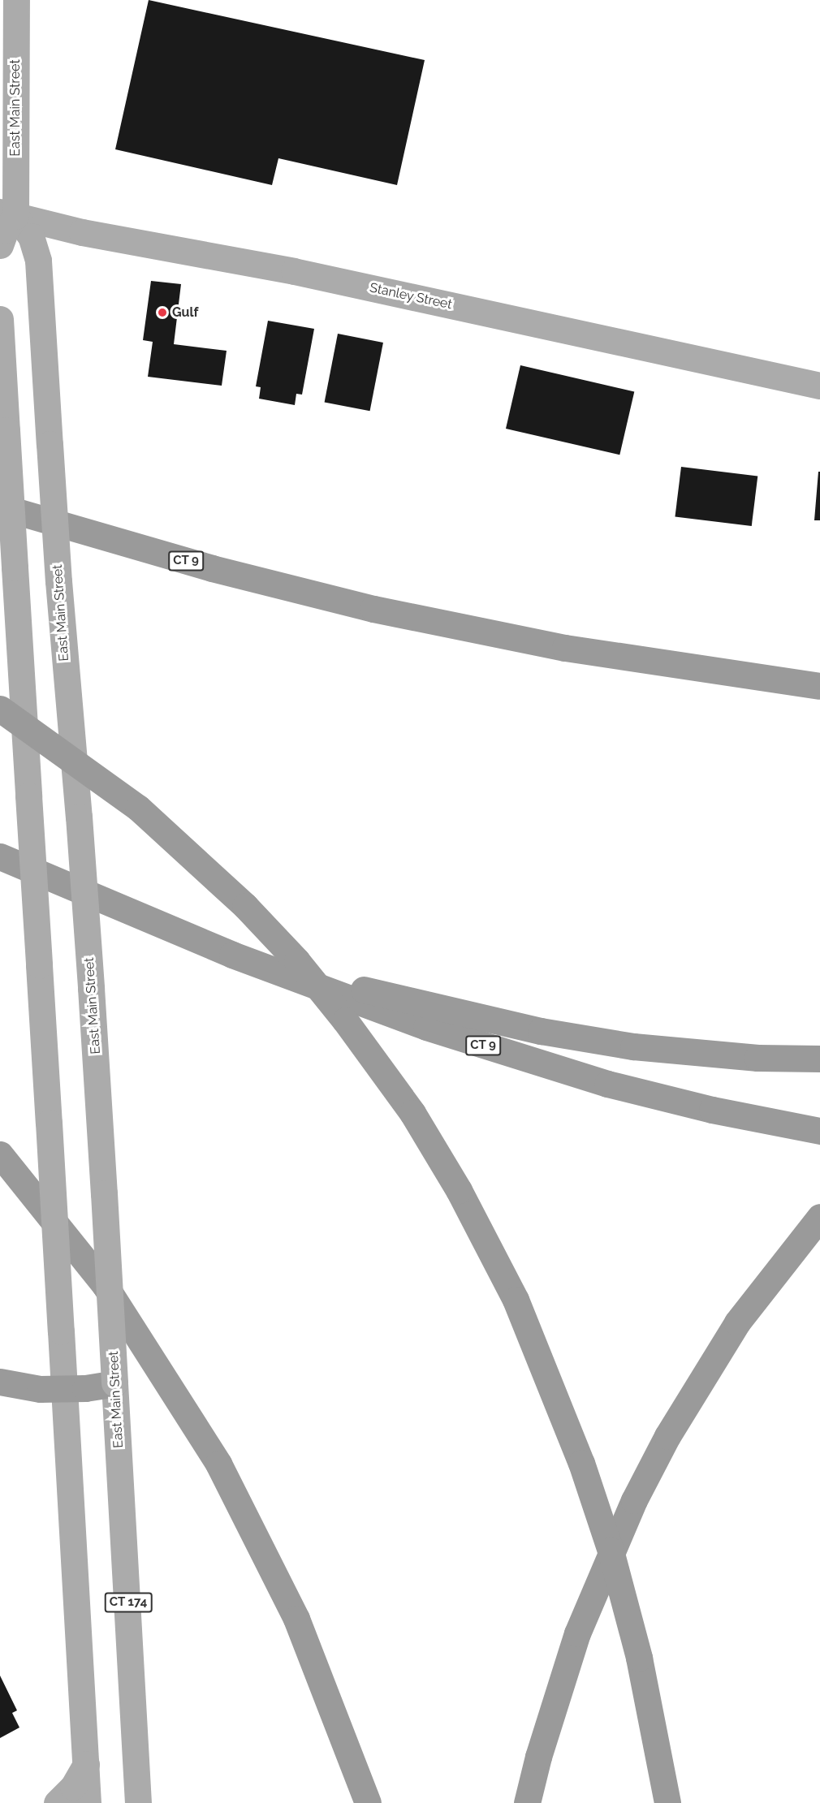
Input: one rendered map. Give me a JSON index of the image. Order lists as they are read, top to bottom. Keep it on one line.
{"streets":{"highway":["CT 9"],"main road":["East Main Street","Stanley Street","CT 174"]},"crossings":[["East Main Street","Stanley Street"]],"places":["Gulf"]}
